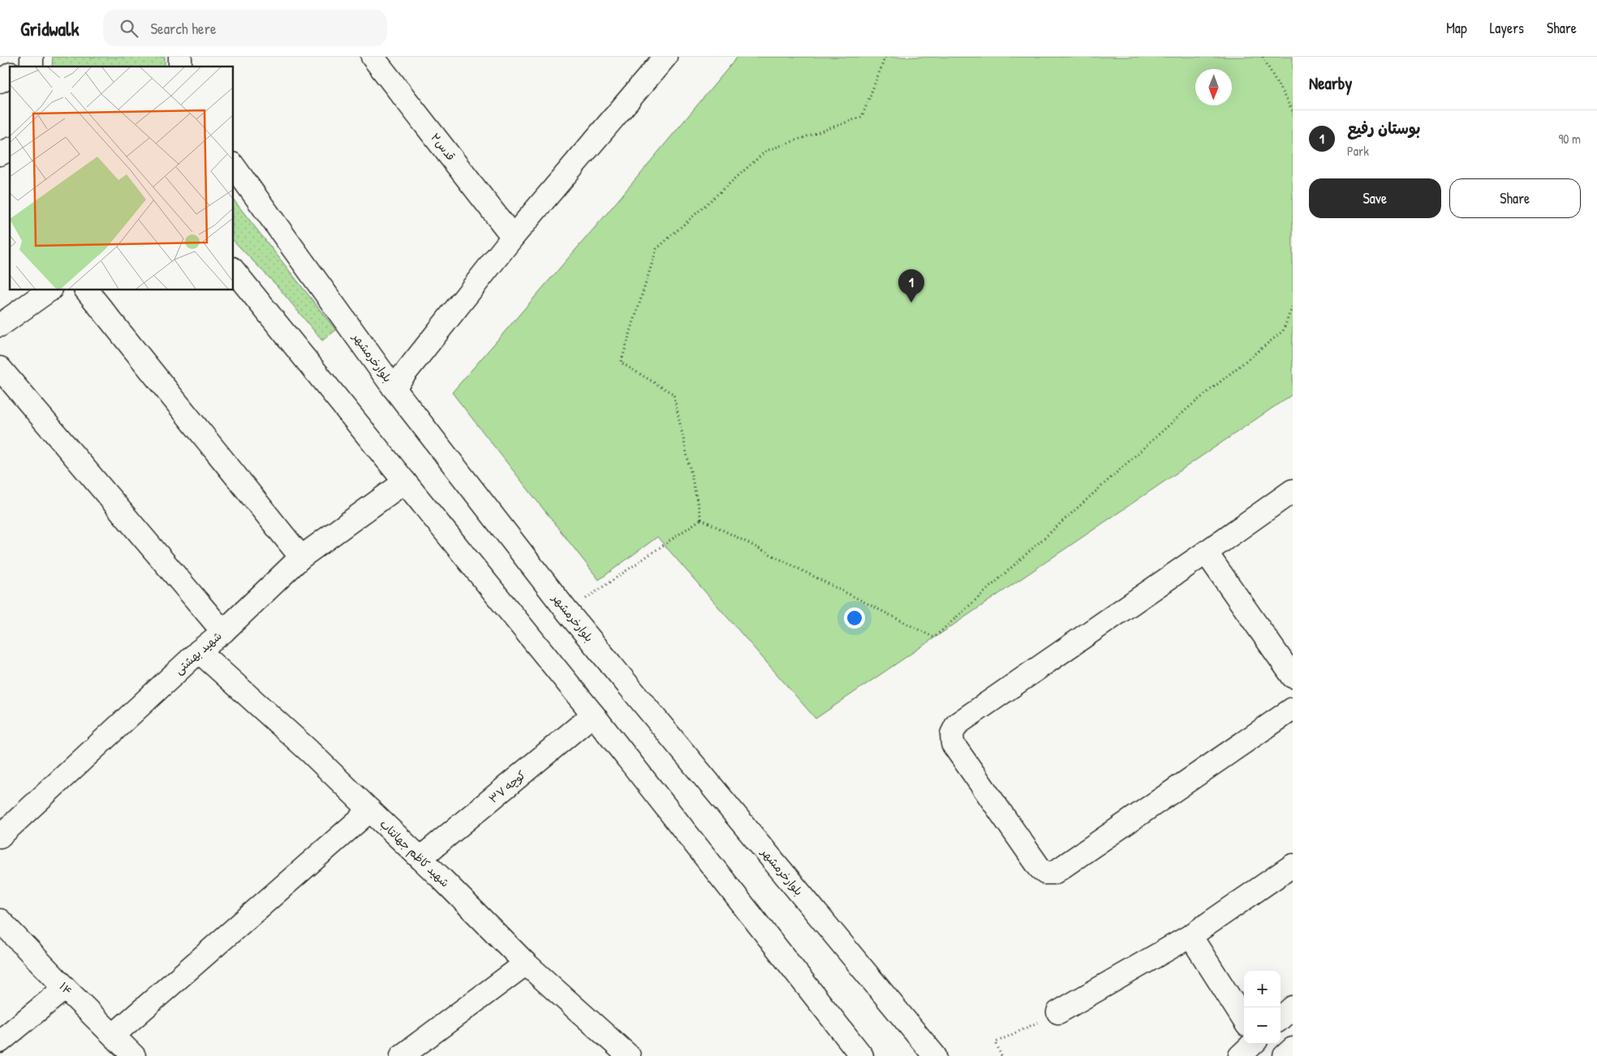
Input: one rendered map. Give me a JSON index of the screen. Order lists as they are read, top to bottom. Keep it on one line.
{"streets":{"street":["قدس۲","بلوارخرمشهر","شهید بهشتی","کوچه ۳۷","شهید کاظم جهانتاب","۱۴"]},"crossings":[["شهید بهشتی","شهید کاظم جهانتاب"],["کوچه ۳۷","شهید کاظم جهانتاب"]],"north":"bottom","page":{"header":"Gridwalk","search":"Search here","nav":["Map","Layers","Share"],"heading":"Nearby","list":[{"mark":"1","name":"بوستان رفیع","note":"Park","value":"90 m"}],"buttons":["Save","Share"],"pins":"1","map_buttons":["+","−"]}}
